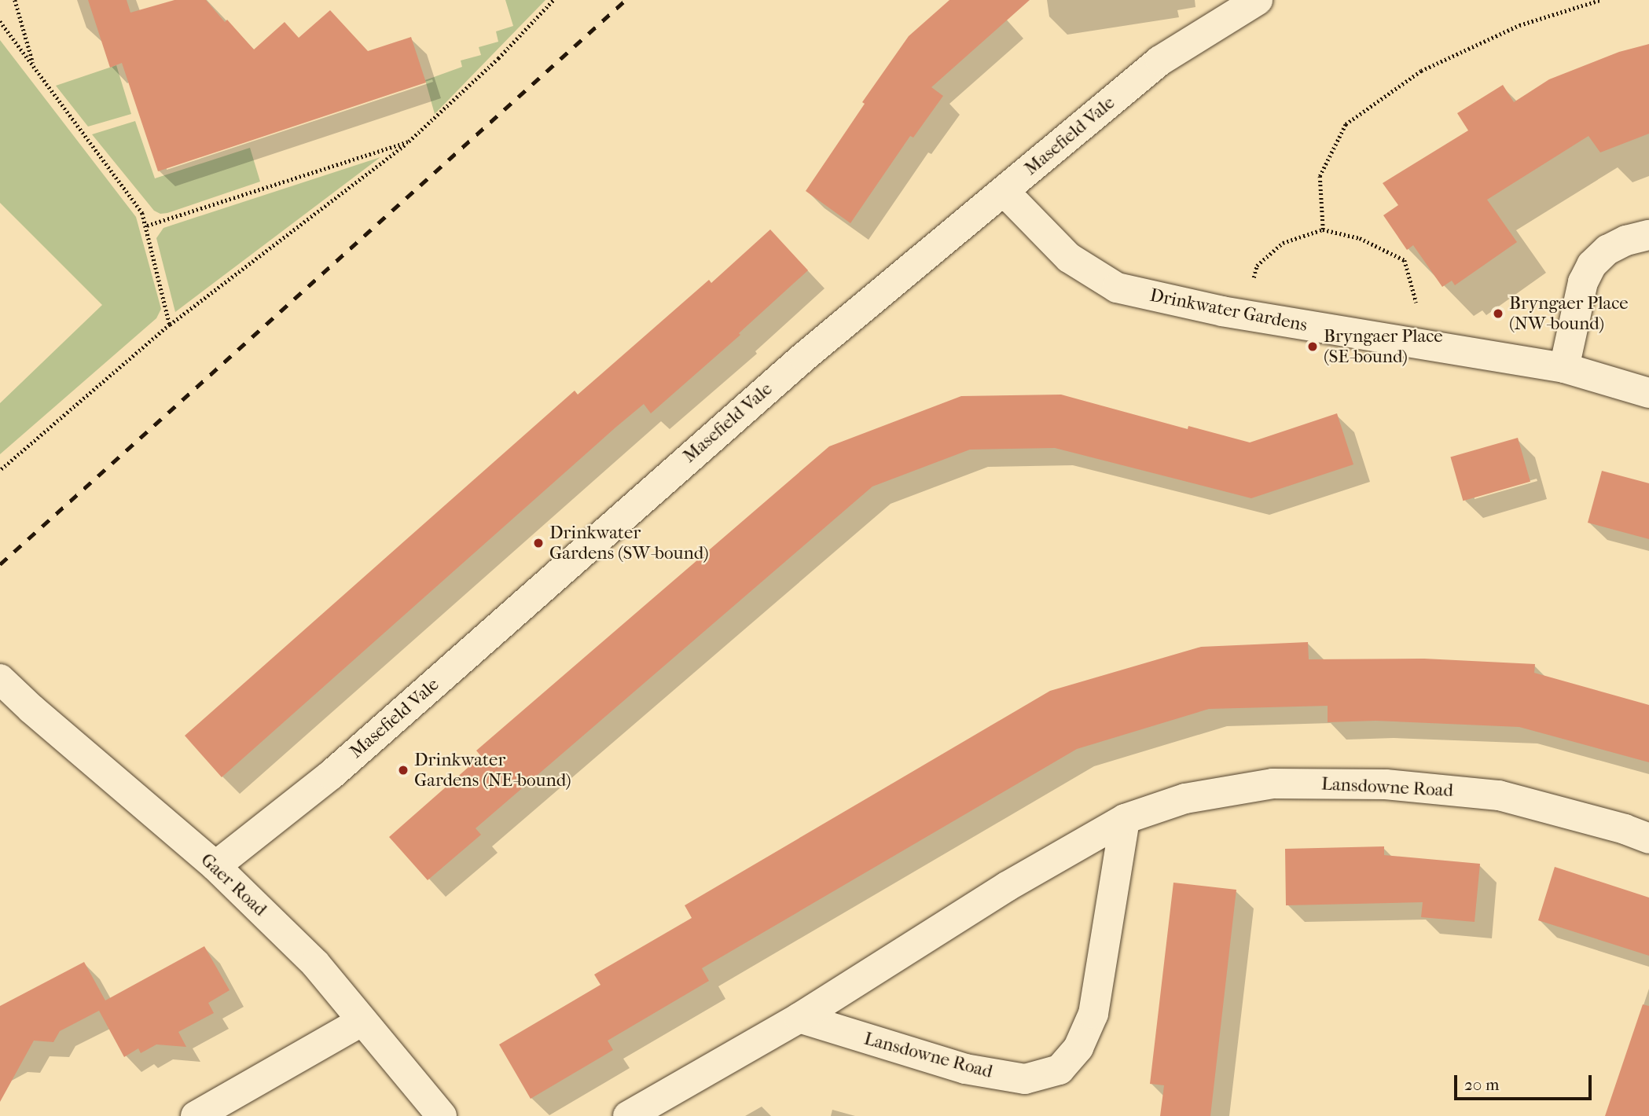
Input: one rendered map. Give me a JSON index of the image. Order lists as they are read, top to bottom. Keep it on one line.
{"streets":{"street":["Masefield Vale","Drinkwater Gardens","Lansdowne Road","Gaer Road"]},"crossings":[["Masefield Vale","Drinkwater Gardens"],["Masefield Vale","Gaer Road"]],"places":["Bryngaer Place (NW-bound)","Bryngaer Place (SE-bound)","Drinkwater Gardens (SW-bound)","Drinkwater Gardens (NE-bound)"],"scale_bar":"20 m"}
